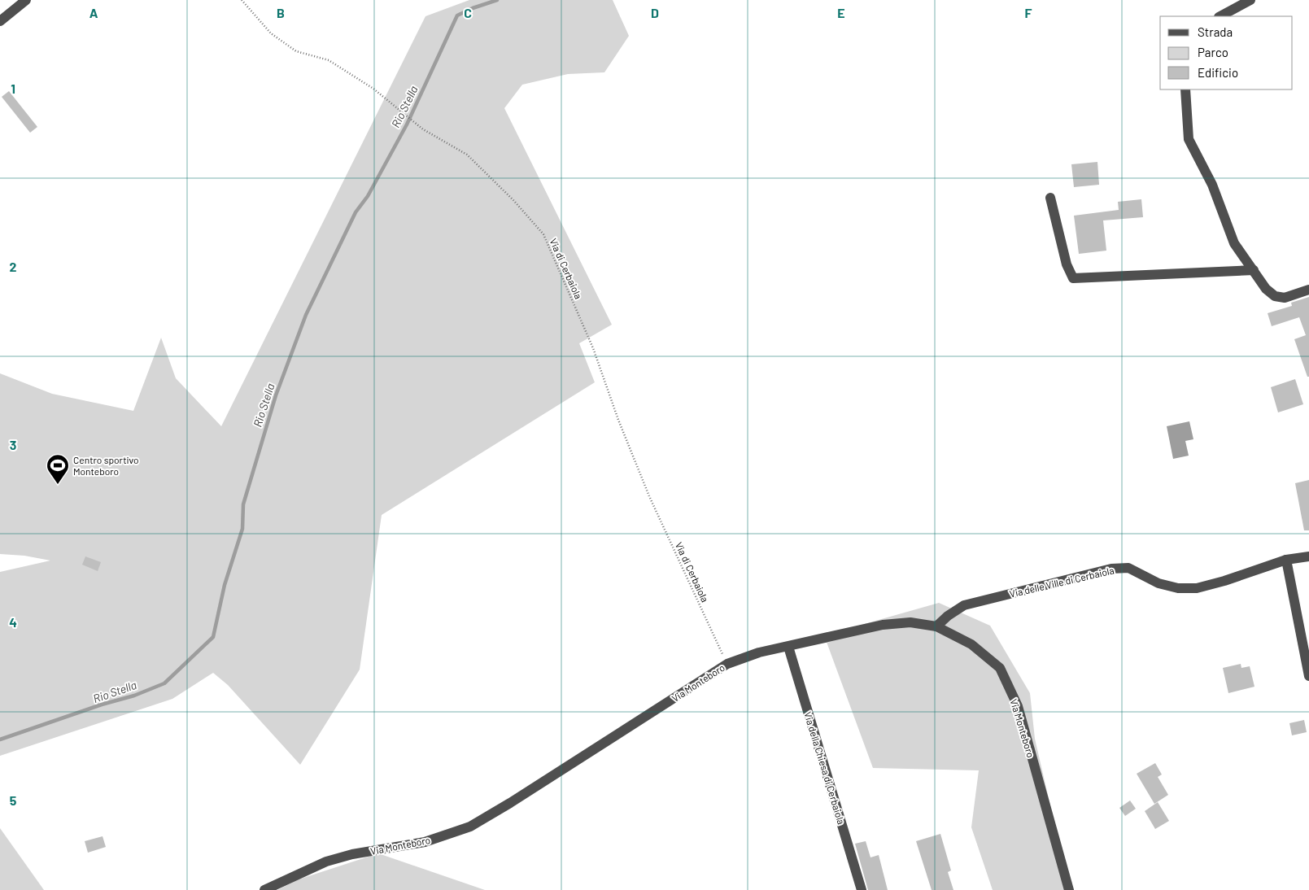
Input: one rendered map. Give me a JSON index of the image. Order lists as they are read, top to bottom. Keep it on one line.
{"streets":{"street":["Via delle Ville di Cerbaiola","Via Monteboro","Via della Chiesa di Cerbaiola"],"path":["Via di Cerbaiola"]},"crossings":[["Via di Cerbaiola","Via Monteboro"],["Via delle Ville di Cerbaiola","Via Monteboro"],["Via Monteboro","Via della Chiesa di Cerbaiola"]],"water":["Rio Stella"],"places":{"sports":["Centro sportivo Monteboro"]},"legend":["Strada","Parco","Edificio"],"grid":{"columns":["A","B","C","D","E","F"],"rows":["1","2","3","4","5"]}}
